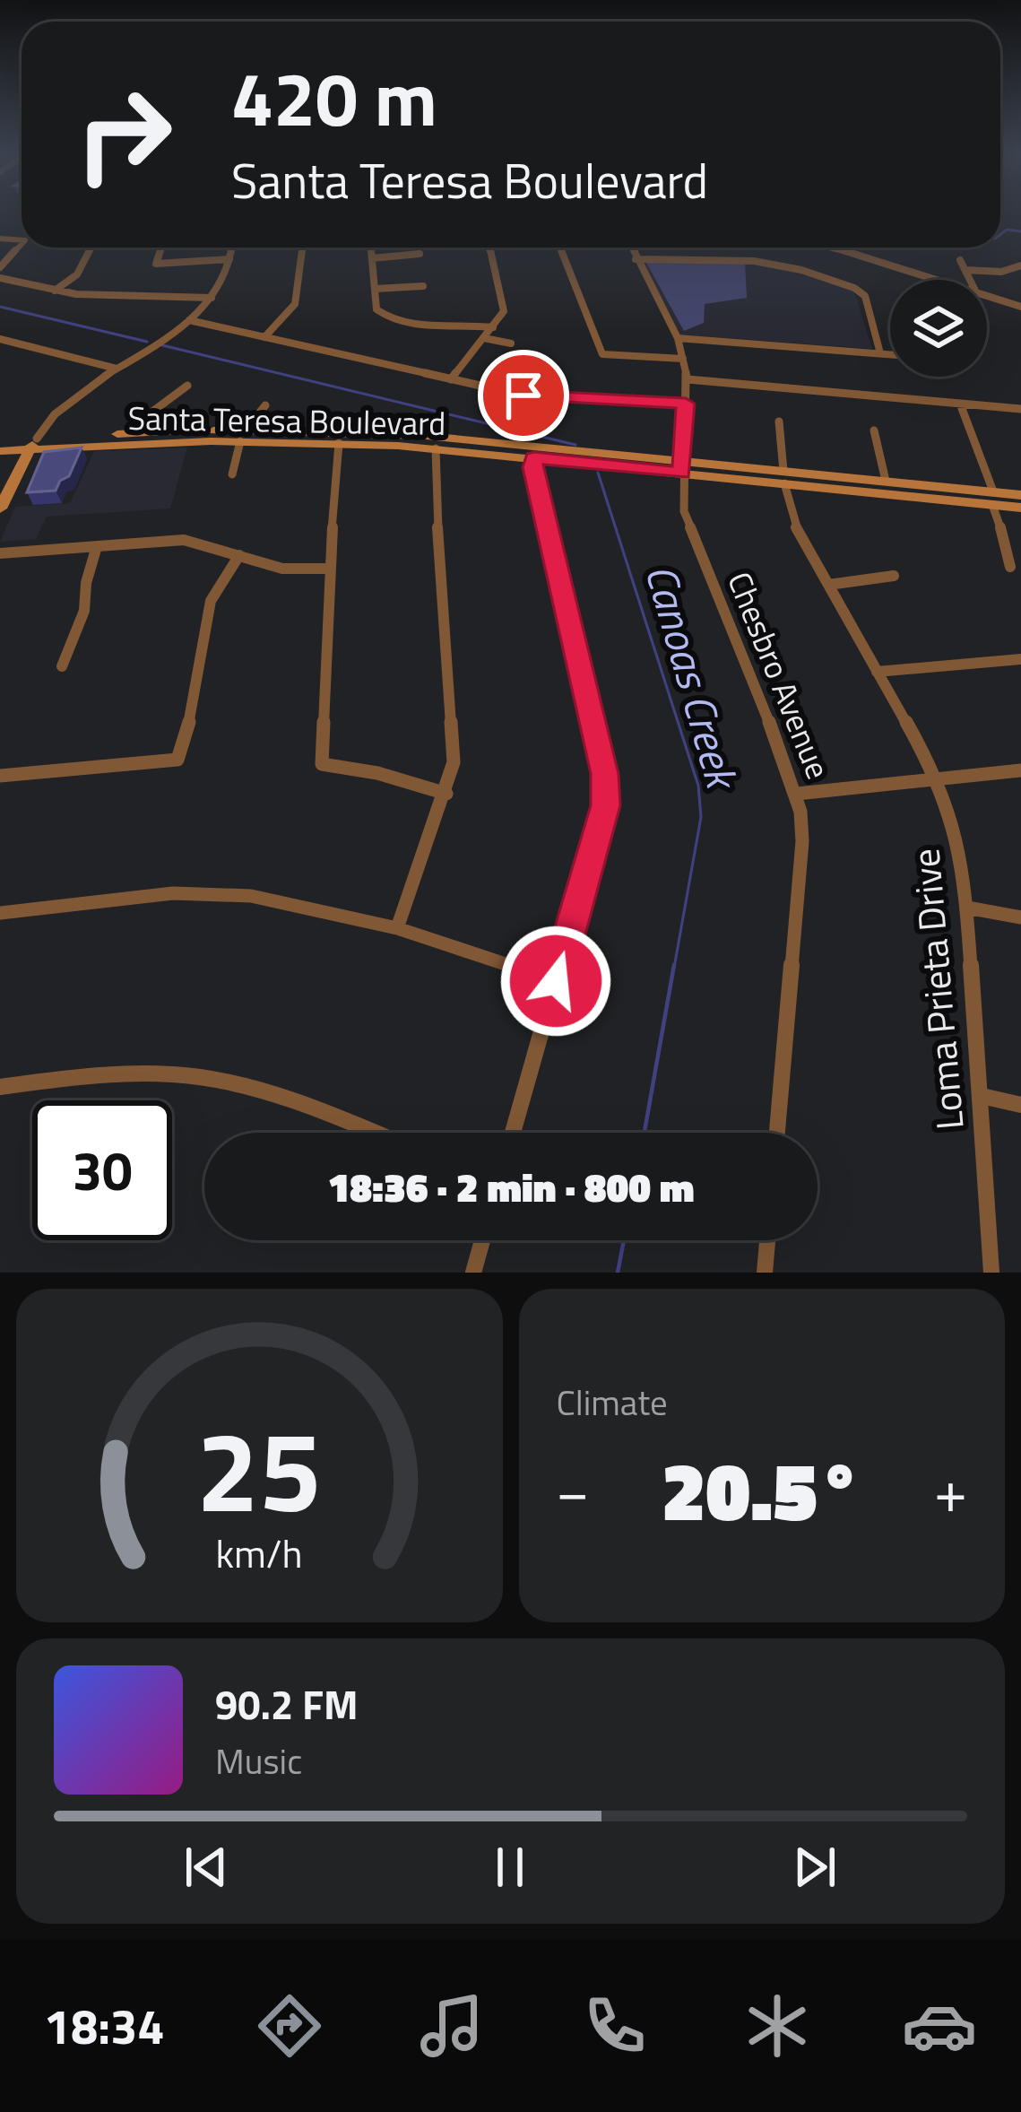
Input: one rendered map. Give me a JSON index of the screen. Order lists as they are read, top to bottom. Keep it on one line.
{"streets":{"main road":["Santa Teresa Boulevard"],"street":["Chesbro Avenue","Loma Prieta Drive"]},"crossings":[["Santa Teresa Boulevard","Chesbro Avenue"],["Santa Teresa Boulevard","Loma Prieta Drive"]],"water":["Canoas Creek"],"page":{"turn":["420 m","Santa Teresa Boulevard"],"limit":"30","trip":"18:36 · 2 min · 800 m","tile":"Climate","heat":["−","20.5°","+"],"song":["90.2 FM","Music"],"tabs":"18:34","gauge":["25","km/h"]}}
